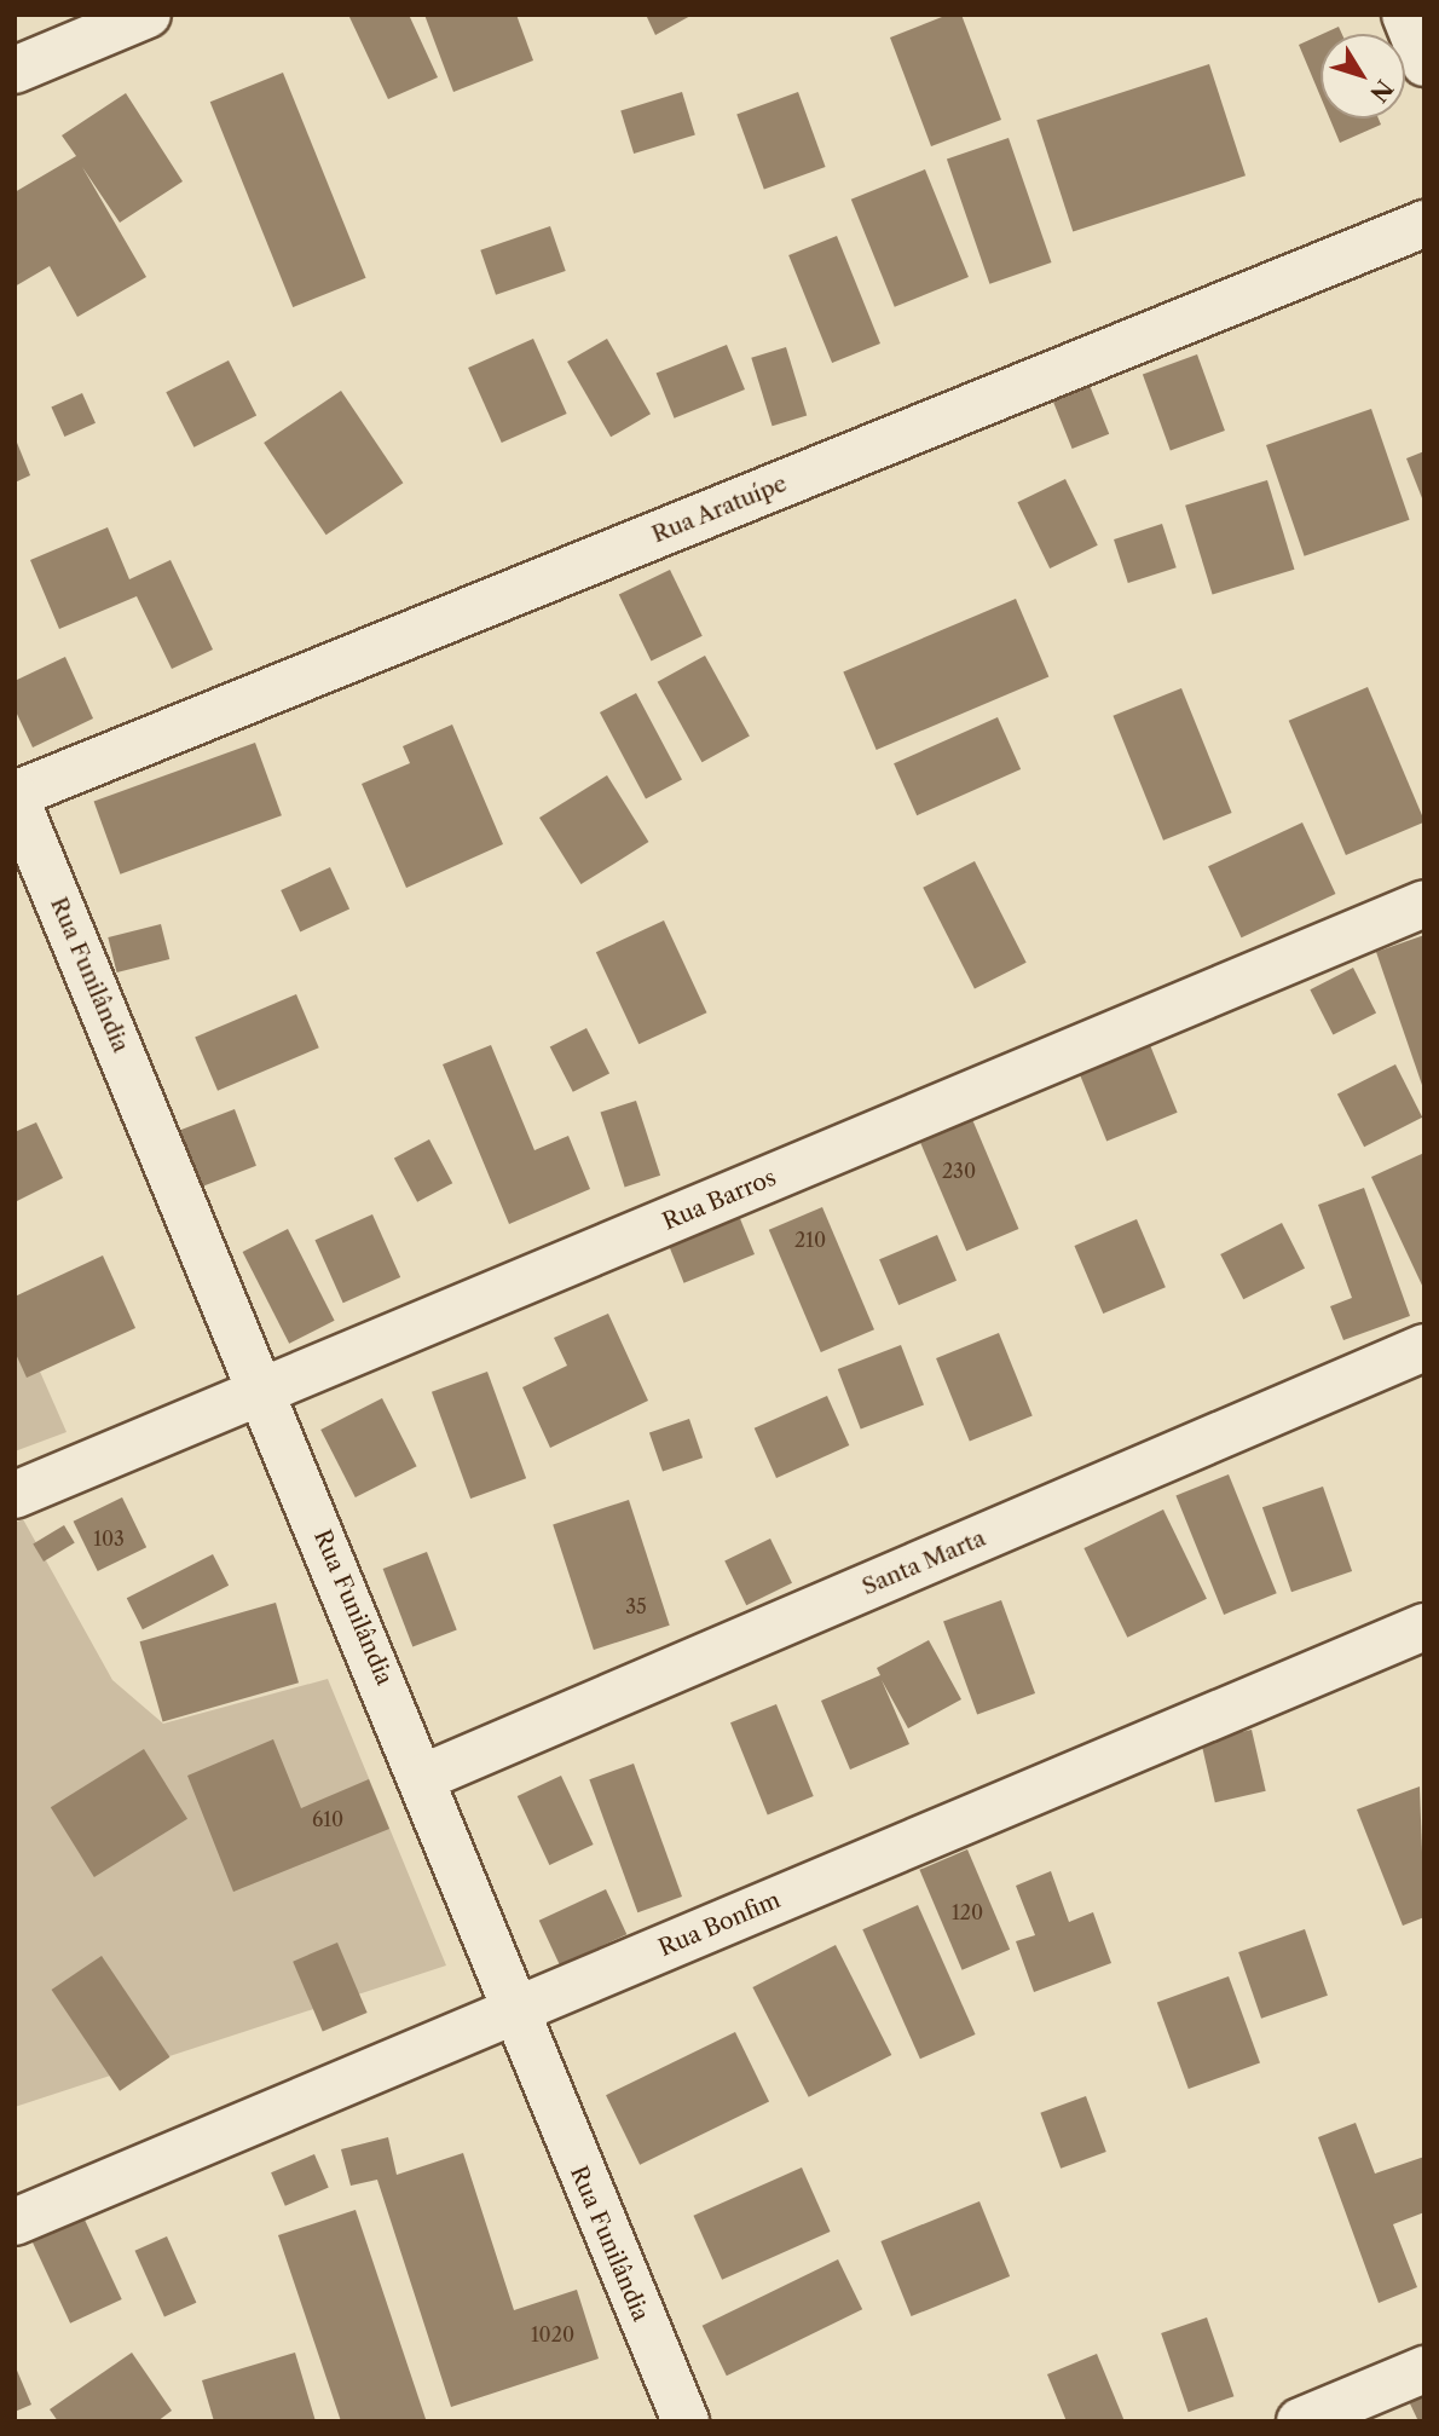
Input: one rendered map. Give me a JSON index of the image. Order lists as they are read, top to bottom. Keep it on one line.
{"streets":{"street":["Rua Aratuípe","Rua Funilândia","Rua Barros","Santa Marta","Rua Bonfim"]},"crossings":[["Rua Aratuípe","Rua Funilândia"],["Rua Funilândia","Rua Barros"],["Rua Funilândia","Santa Marta"],["Rua Funilândia","Rua Bonfim"]],"house_numbers":["230","210","103","35","610","120","1020"],"north":"bottom right"}
